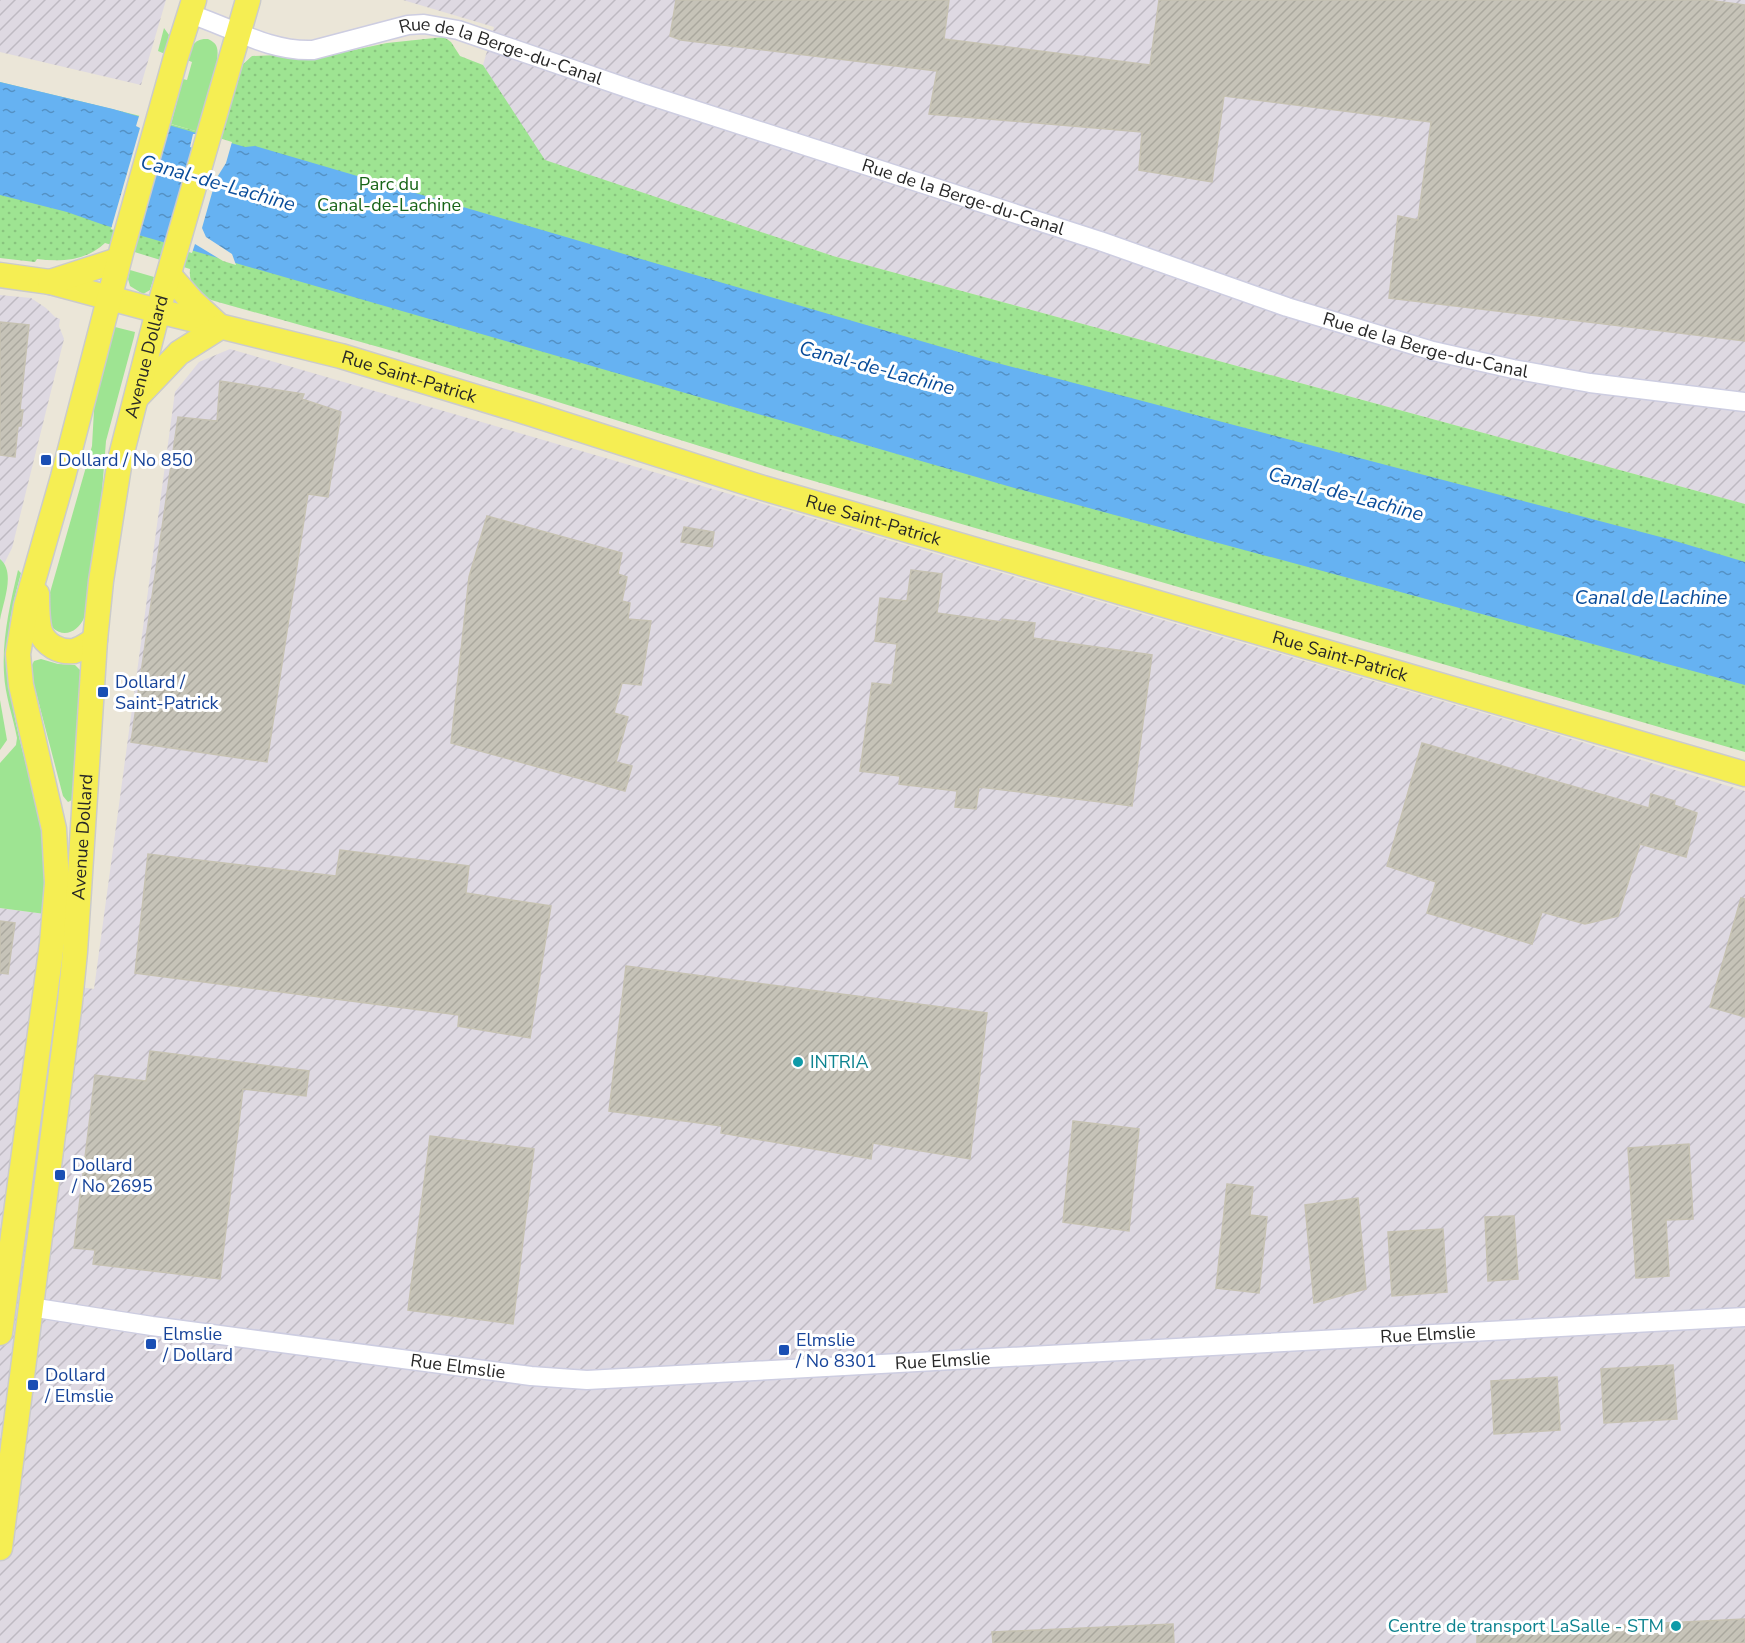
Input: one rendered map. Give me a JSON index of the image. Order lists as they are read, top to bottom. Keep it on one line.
{"streets":{"main road":["Avenue Dollard","Rue Saint-Patrick","Rue Elmslie"],"street":["Rue de la Berge-du-Canal"]},"crossings":[["Rue de la Berge-du-Canal","Avenue Dollard"],["Avenue Dollard","Rue Saint-Patrick"],["Avenue Dollard","Rue Elmslie"]],"water":["Canal-de-Lachine","Canal de Lachine"],"parks":["Parc du Canal-de-Lachine"],"places":{"transit":["Dollard / No 850","Dollard / Saint-Patrick","Dollard / No 2695","Elmslie / Dollard","Elmslie / No 8301","Dollard / Elmslie"],"other":["INTRIA","Centre de transport LaSalle - STM"]}}
